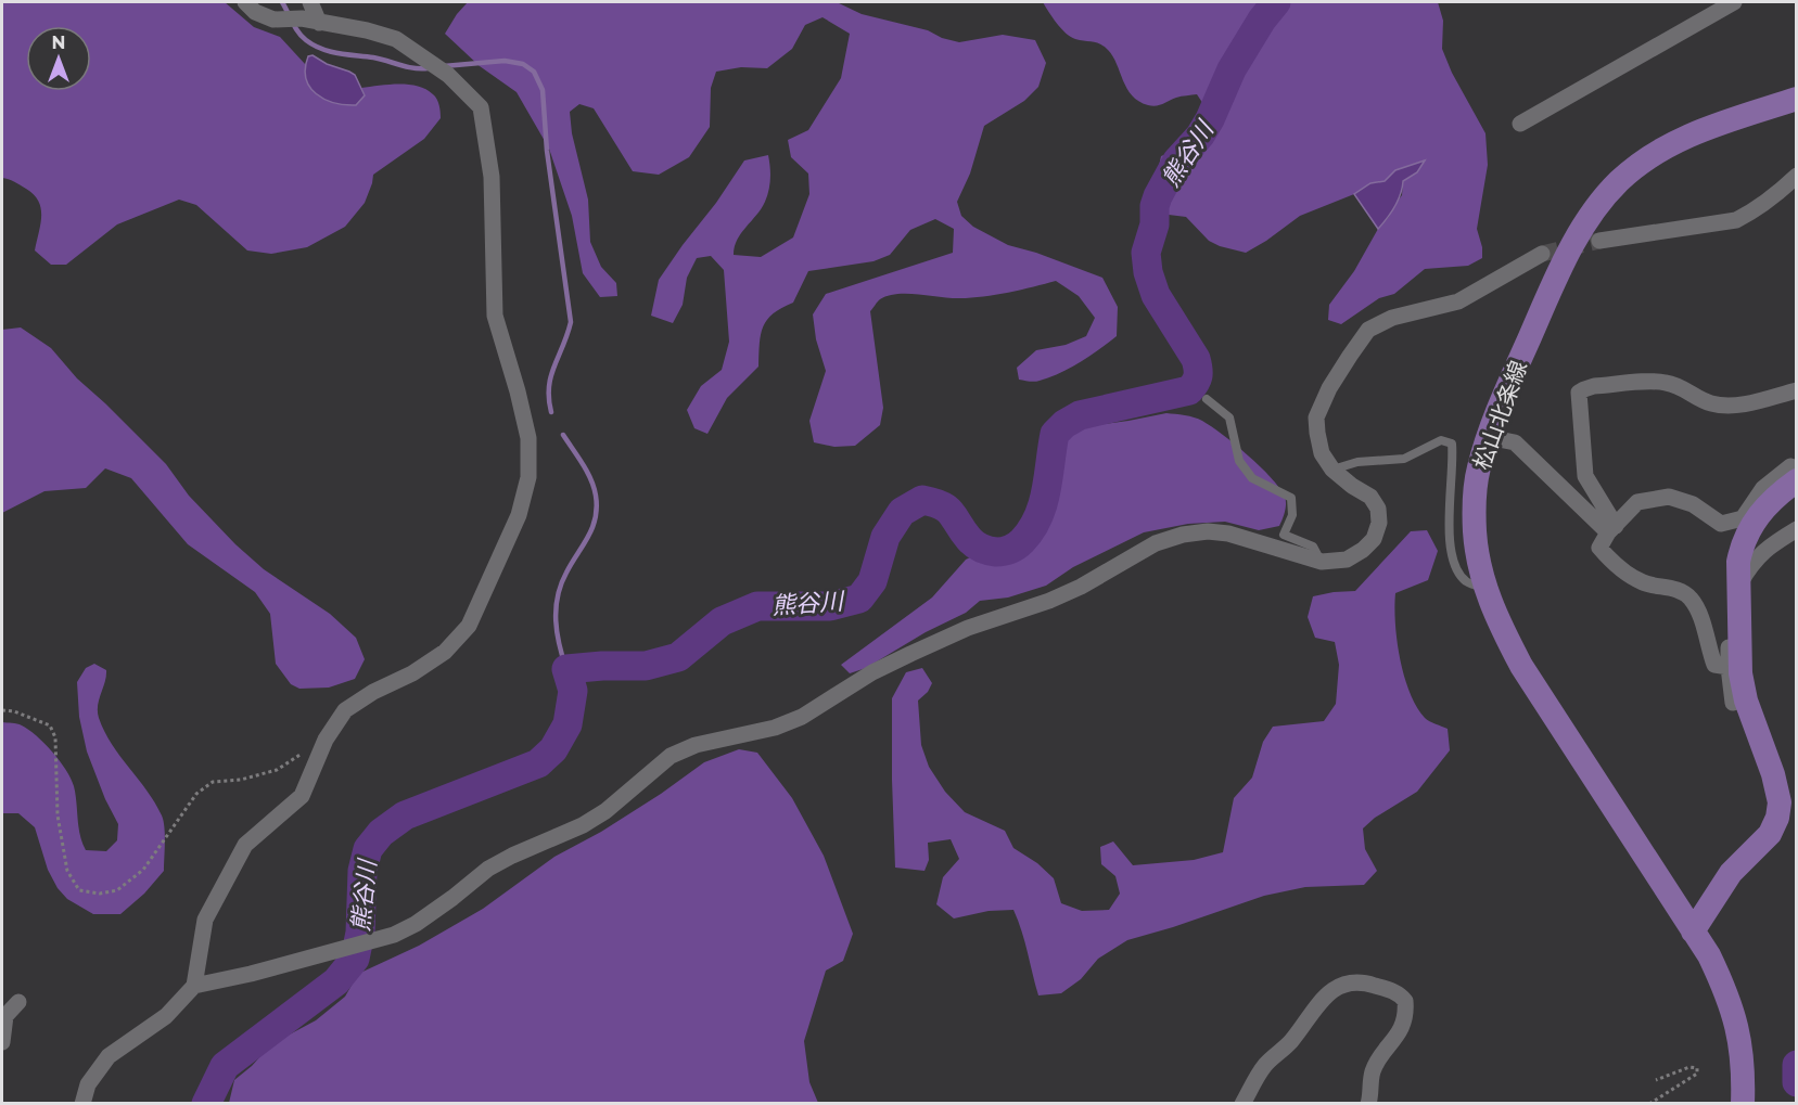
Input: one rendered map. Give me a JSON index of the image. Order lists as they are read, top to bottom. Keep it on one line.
{"streets":{"main road":["松山北条線"]},"water":["熊谷川"],"north":"top"}
